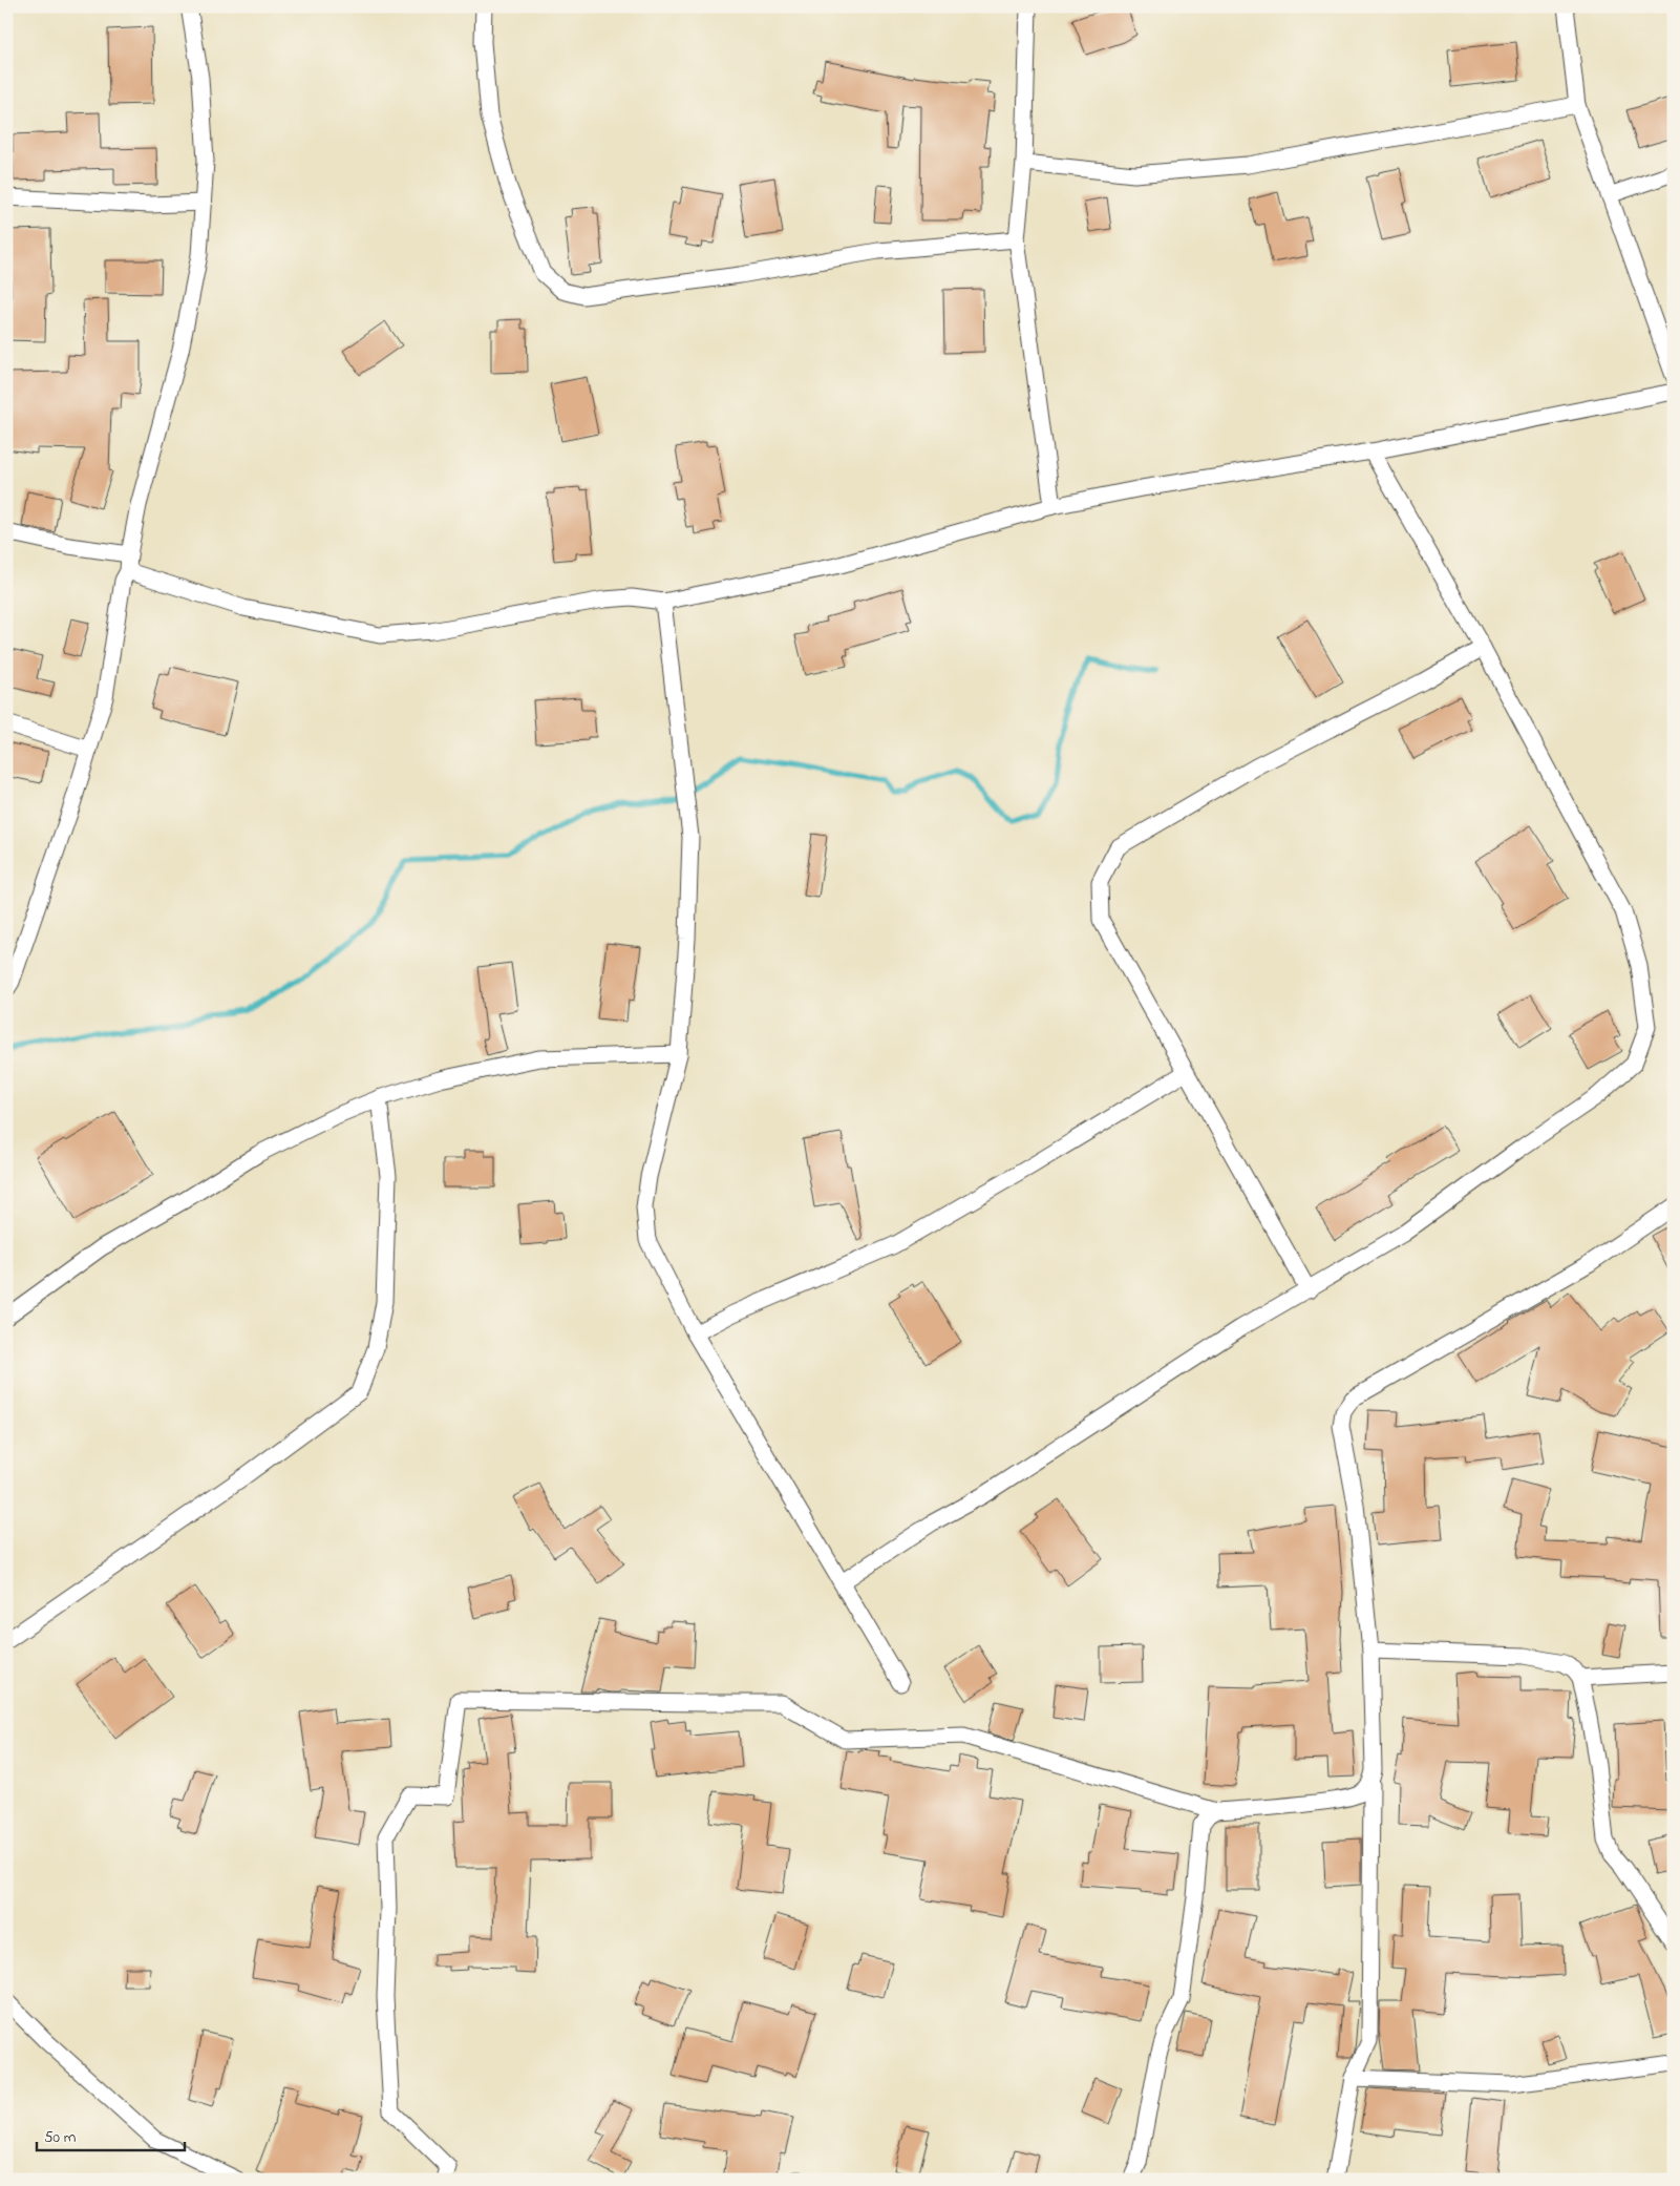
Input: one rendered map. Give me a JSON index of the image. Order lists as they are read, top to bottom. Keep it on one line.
{"scale_bar":"50 m"}
